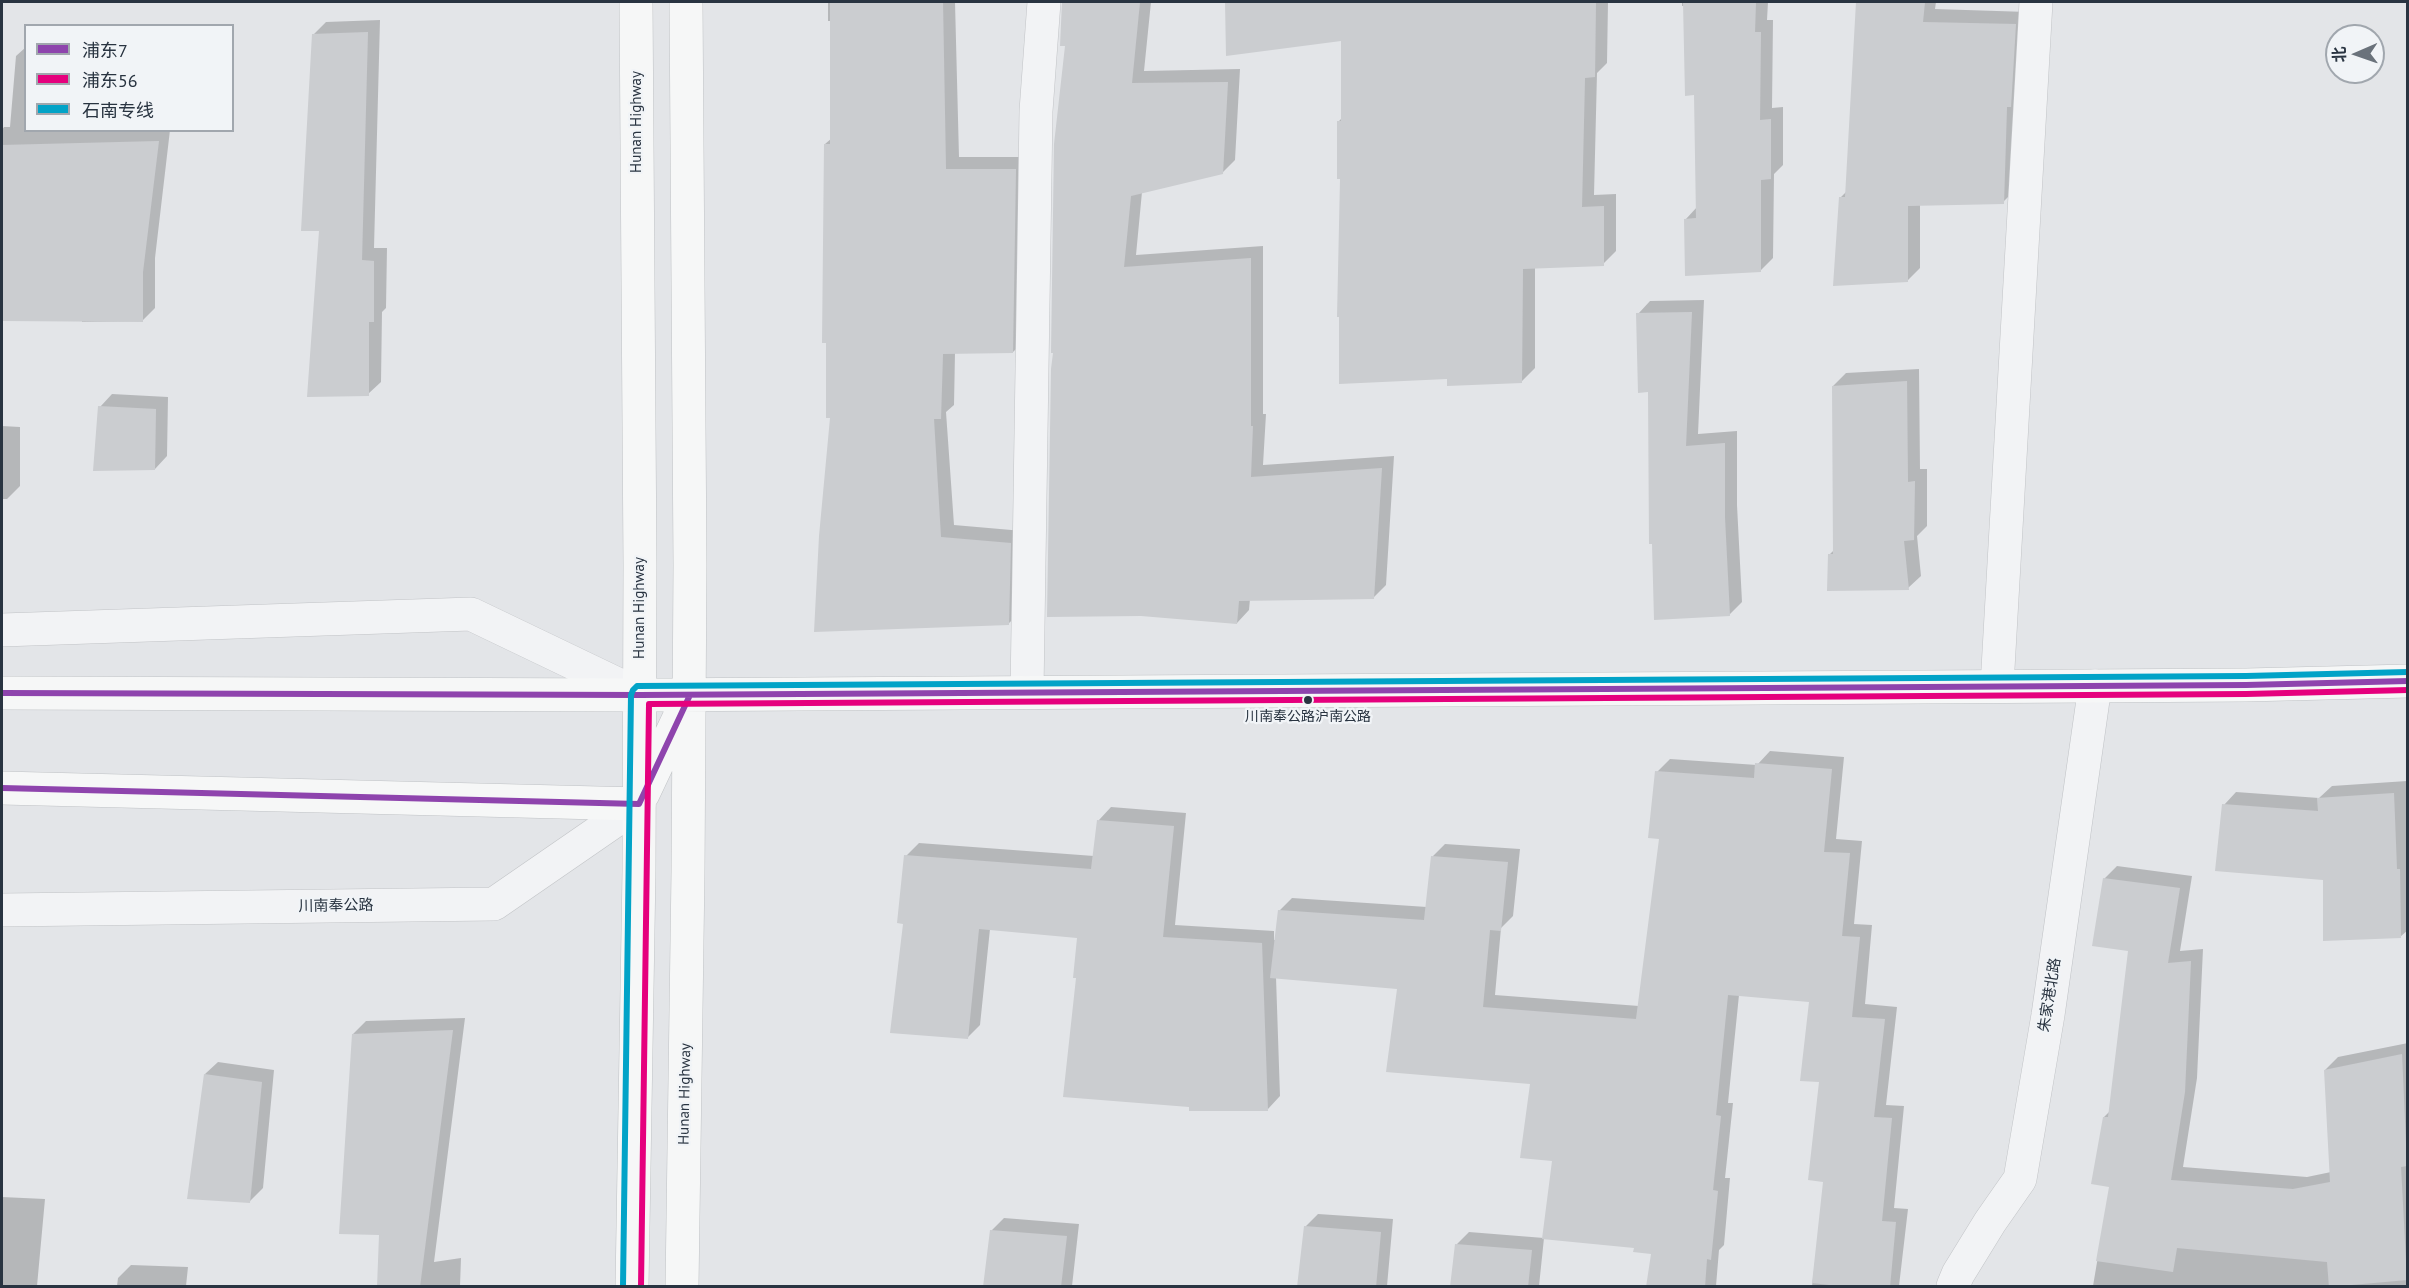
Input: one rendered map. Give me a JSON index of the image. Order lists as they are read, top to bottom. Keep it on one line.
{"streets":{"main road":["Hunan Highway"],"street":["川南奉公路","朱家港北路"]},"crossings":[["Hunan Highway","川南奉公路"]],"places":["川南奉公路沪南公路"],"lines":["transit line 石南专线","transit line 浦东7","transit line 浦东56"],"legend":["浦东7","浦东56","石南专线"],"north":"left"}
